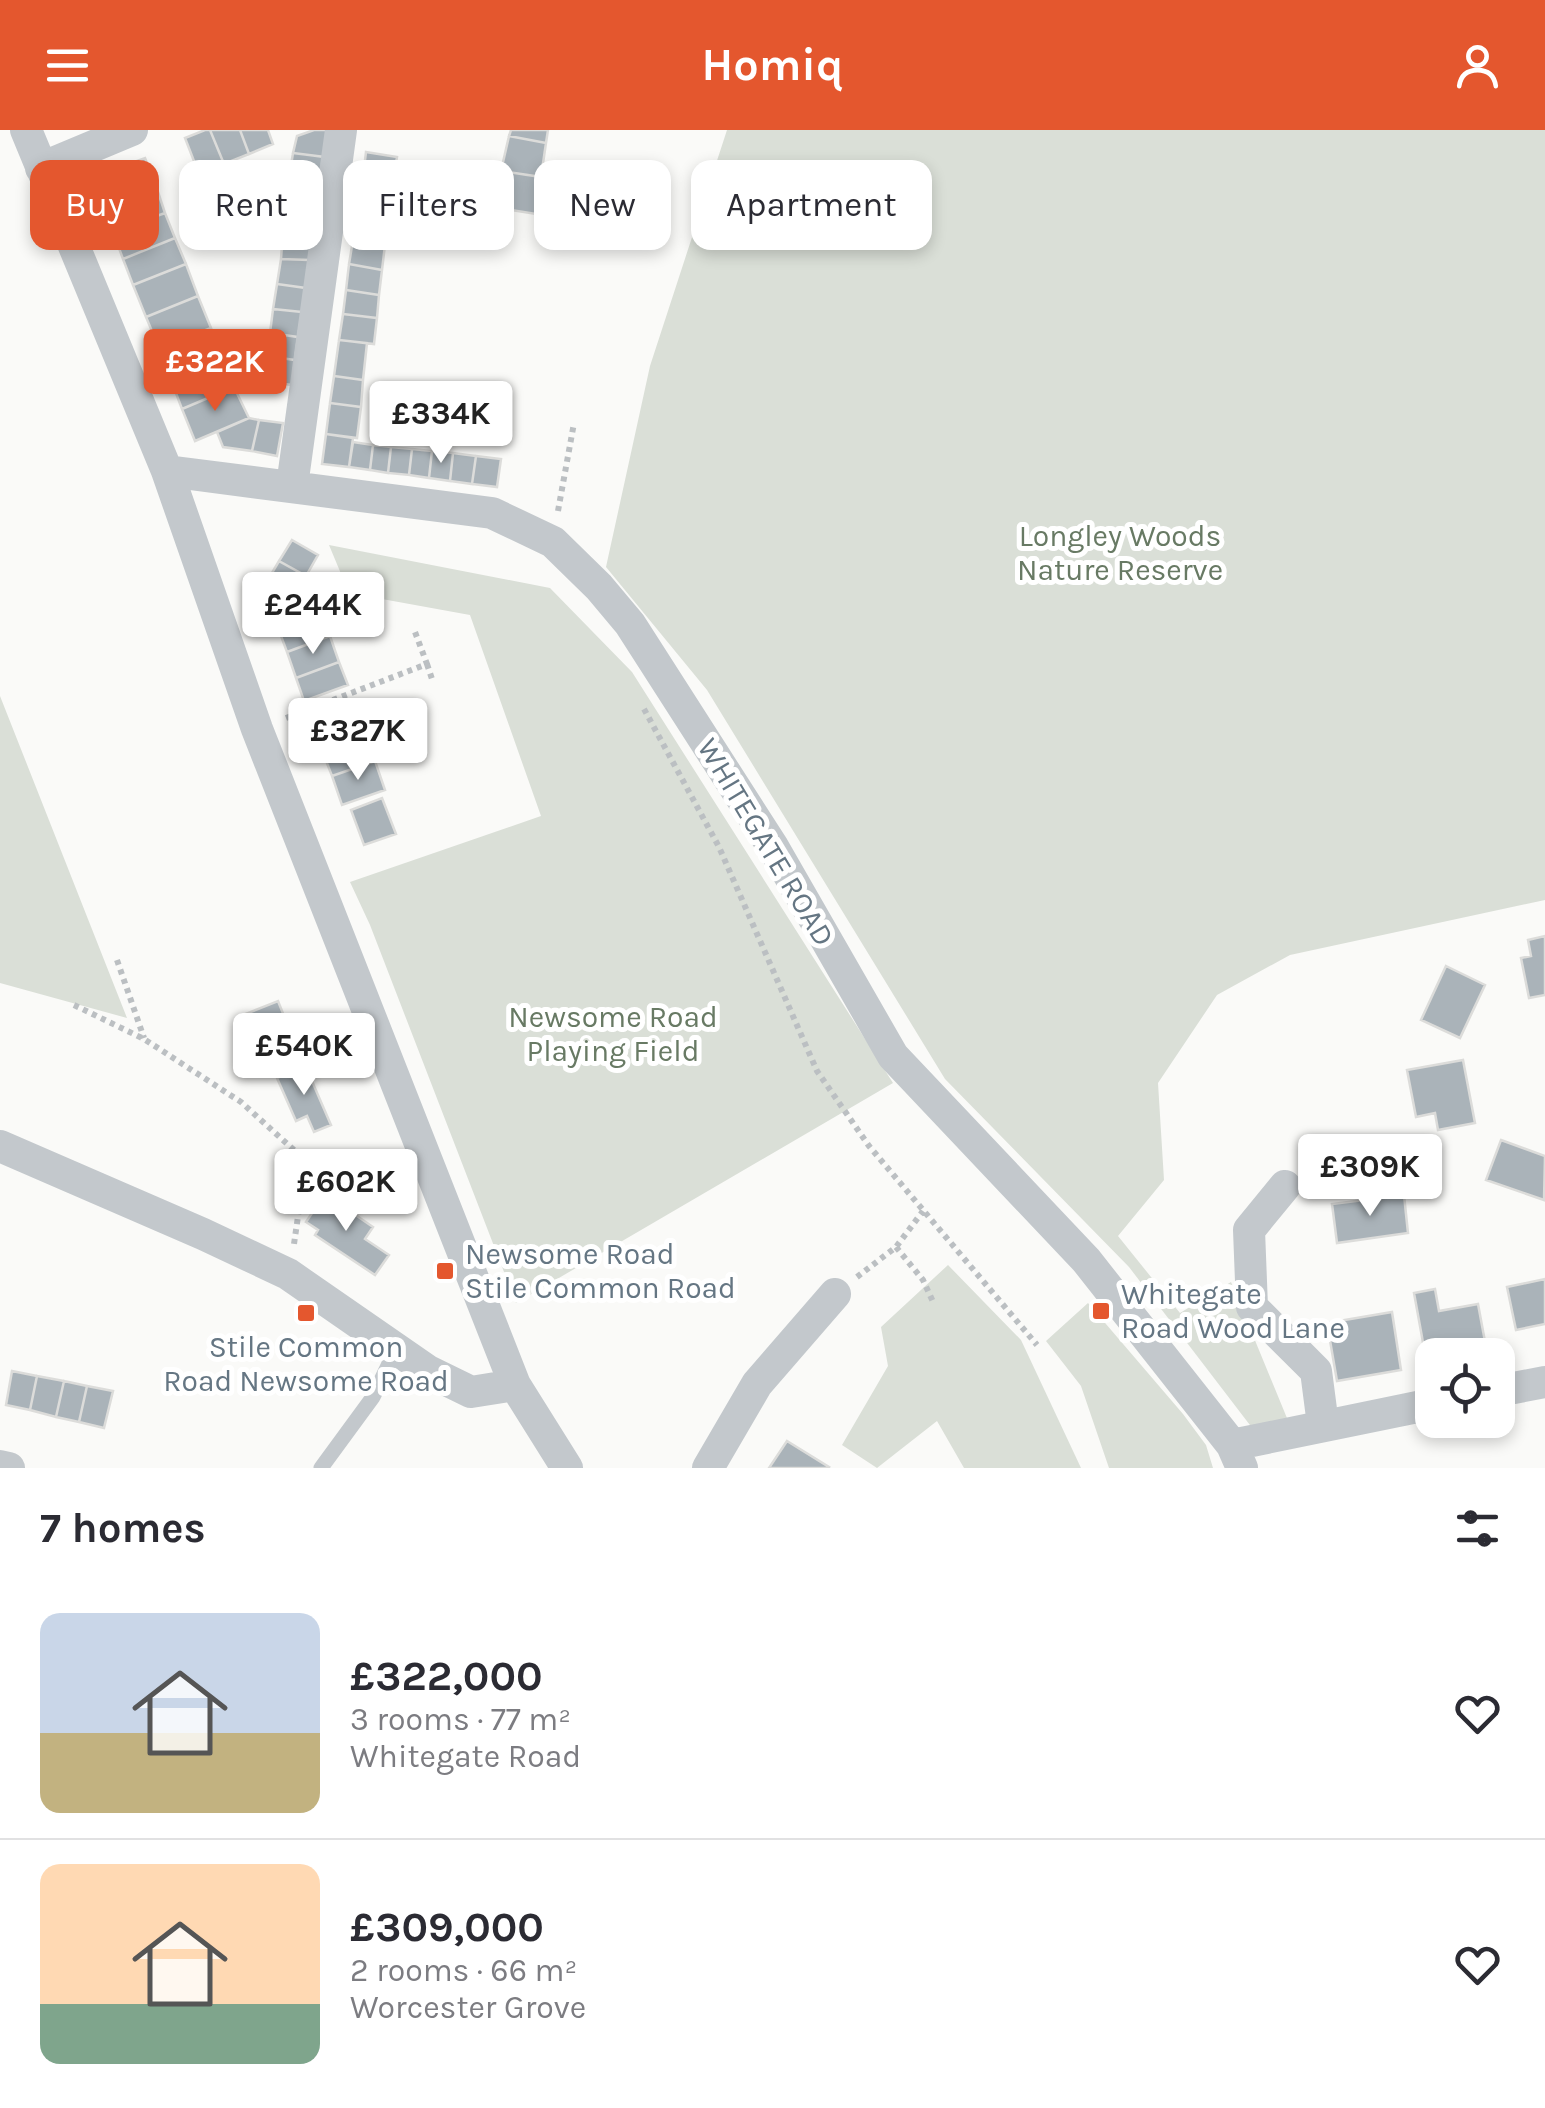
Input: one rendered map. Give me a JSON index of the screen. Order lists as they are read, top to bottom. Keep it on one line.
{"streets":{"street":["WHITEGATE ROAD"]},"parks":["Longley Woods Nature Reserve","Newsome Road Playing Field"],"places":{"transit":["Newsome Road Stile Common Road","Whitegate Road Wood Lane","Stile Common Road Newsome Road"]},"page":{"header":"Homiq","chip":["Buy","Rent","Filters","New","Apartment"],"price":["£322K","£334K","£244K","£327K","£540K","£309K","£602K"],"heading":"7 homes","list":[{"name":"£322,000","note":"3 rooms · 77 m² · Whitegate Road"},{"name":"£309,000","note":"2 rooms · 66 m² · Worcester Grove"}]}}
